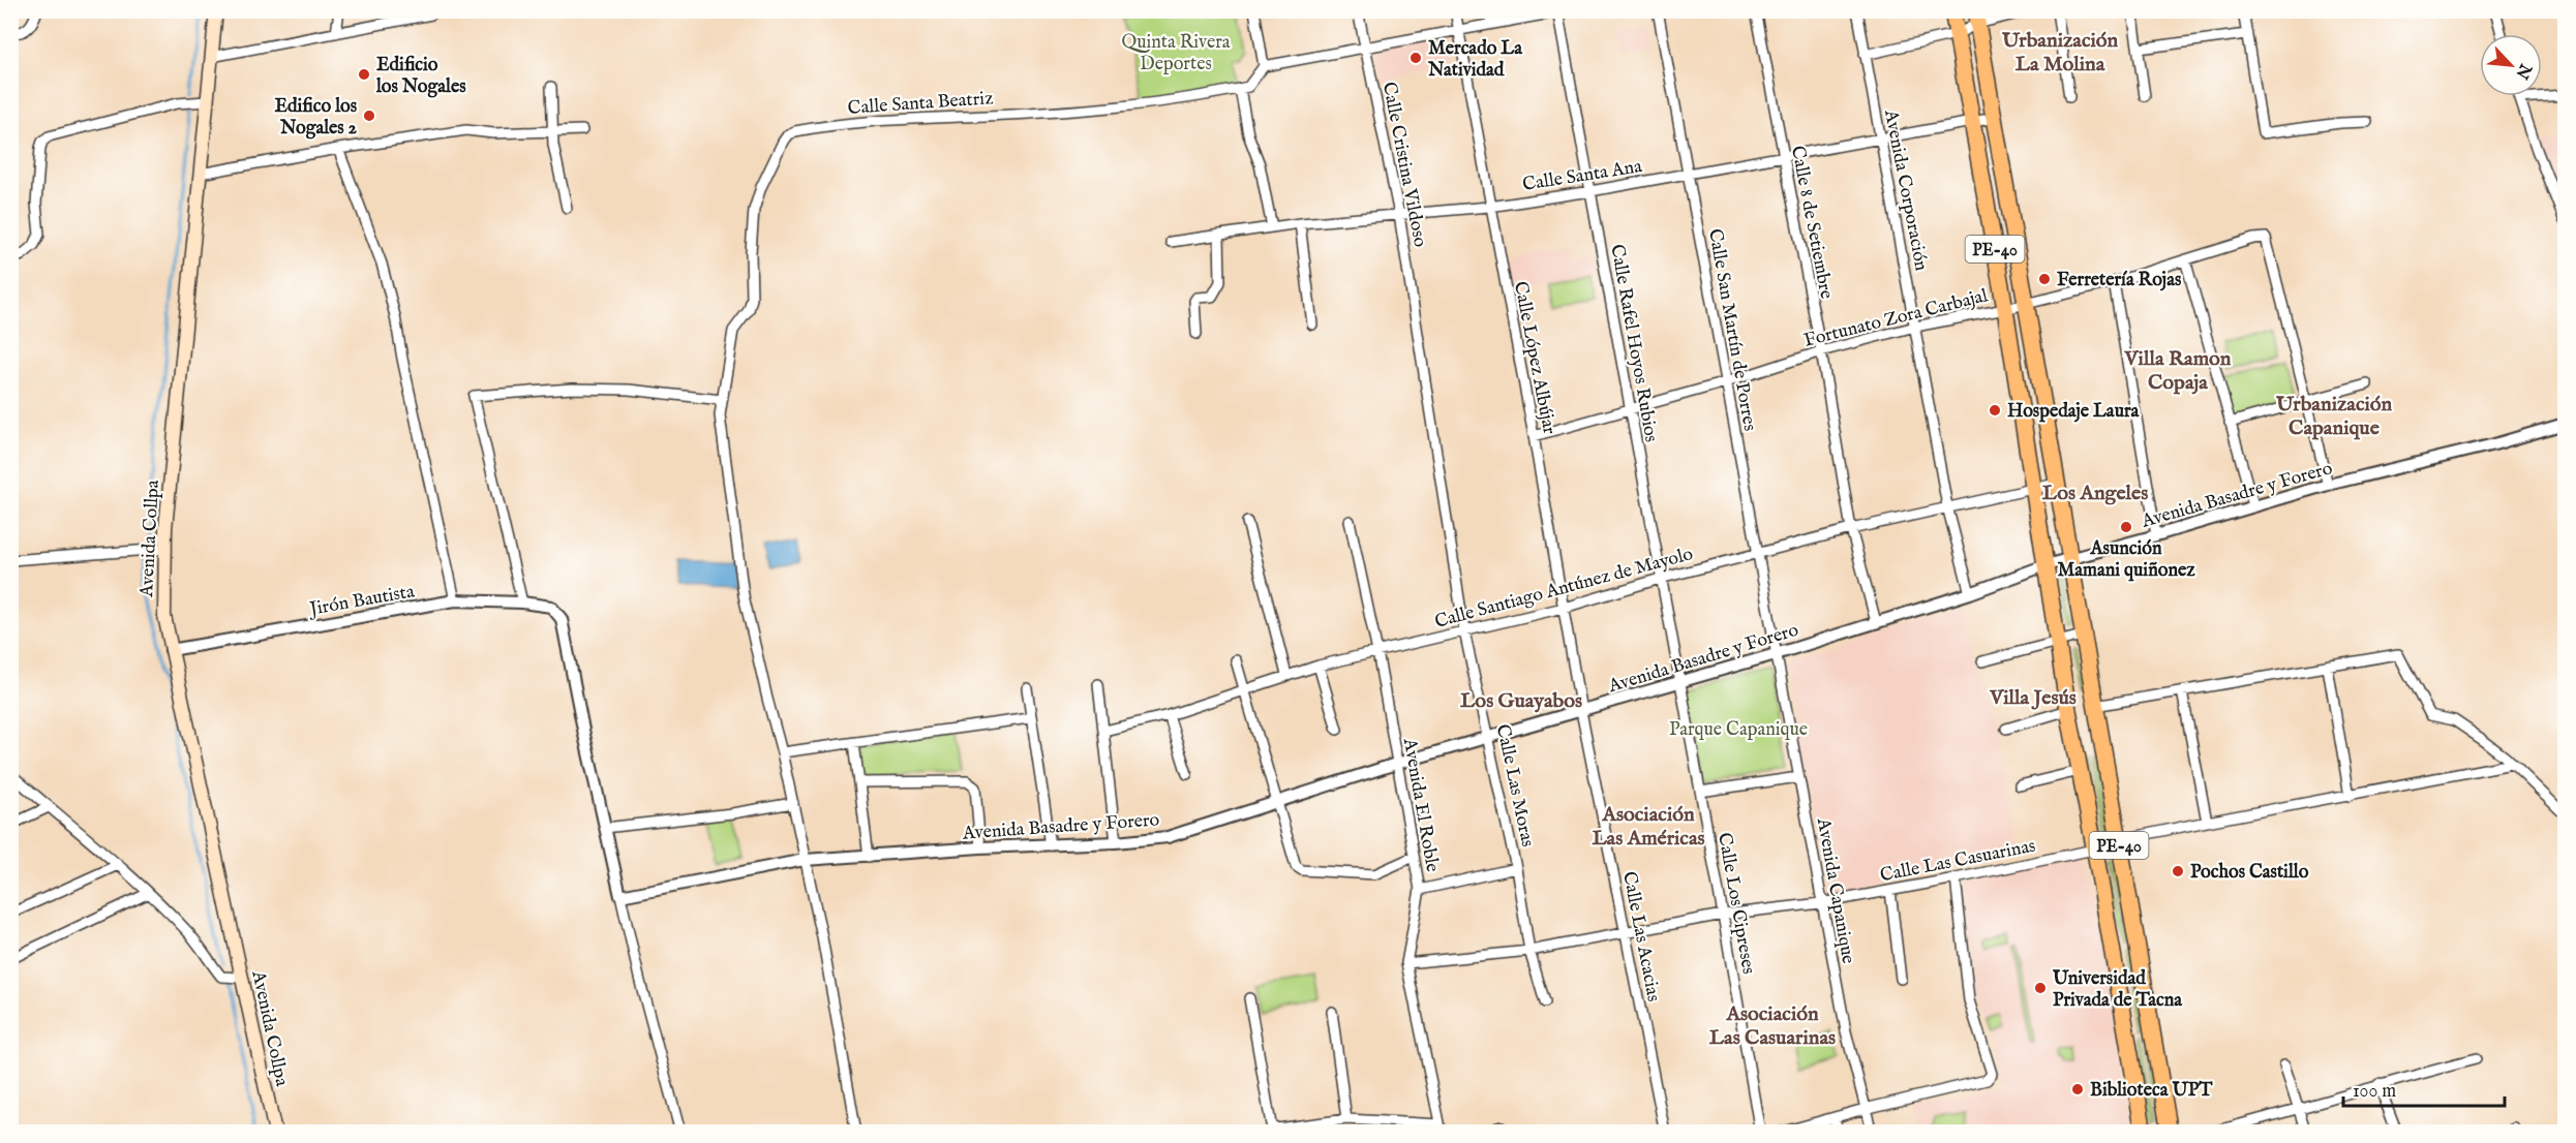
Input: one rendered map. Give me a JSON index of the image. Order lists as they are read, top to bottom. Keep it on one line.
{"streets":{"highway":["PE-40"],"main road":["Avenida Collpa"],"street":["Calle Santa Beatriz","Calle Cristina Vildoso","Calle Santa Ana","Avenida Corporación","Calle 8 de Setiembre","Fortunato Zora Carbajal","Calle San Martín de Porres","Calle Rafel Hoyos Rubios","Calle López Albújar","Avenida Basadre y Forero","Calle Santiago Antúnez de Mayolo","Jirón Bautista","Calle Las Moras","Avenida El Roble","Calle Las Casuarinas","Avenida Capanique","Calle Los Cipreses","Calle Las Acacias"]},"crossings":[["Calle Cristina Vildoso","Calle Santa Ana"],["Calle Cristina Vildoso","Calle Las Moras"],["Calle Santa Ana","Avenida Corporación"],["Calle Santa Ana","Calle 8 de Setiembre"],["Calle Santa Ana","PE-40"],["Calle Santa Ana","Calle San Martín de Porres"],["Calle Santa Ana","Calle Rafel Hoyos Rubios"],["Calle Santa Ana","Calle López Albújar"],["Avenida Corporación","Fortunato Zora Carbajal"],["Avenida Corporación","Avenida Basadre y Forero"],["Avenida Corporación","Calle Santiago Antúnez de Mayolo"],["Calle 8 de Setiembre","Fortunato Zora Carbajal"],["Calle 8 de Setiembre","Avenida Basadre y Forero"],["Calle 8 de Setiembre","Calle Santiago Antúnez de Mayolo"],["PE-40","Fortunato Zora Carbajal"],["PE-40","Avenida Basadre y Forero"],["PE-40","Calle Santiago Antúnez de Mayolo"],["PE-40","Calle Las Casuarinas"],["Fortunato Zora Carbajal","Calle San Martín de Porres"],["Fortunato Zora Carbajal","Calle Rafel Hoyos Rubios"],["Fortunato Zora Carbajal","Calle López Albújar"],["Calle San Martín de Porres","Avenida Basadre y Forero"],["Calle San Martín de Porres","Calle Santiago Antúnez de Mayolo"],["Calle San Martín de Porres","Avenida Capanique"],["Calle Rafel Hoyos Rubios","Avenida Basadre y Forero"],["Calle Rafel Hoyos Rubios","Calle Santiago Antúnez de Mayolo"],["Calle Rafel Hoyos Rubios","Calle Los Cipreses"],["Calle López Albújar","Avenida Basadre y Forero"],["Calle López Albújar","Calle Santiago Antúnez de Mayolo"],["Calle López Albújar","Calle Las Acacias"],["Avenida Basadre y Forero","Calle Las Moras"],["Avenida Basadre y Forero","Avenida El Roble"],["Avenida Basadre y Forero","Avenida Capanique"],["Avenida Basadre y Forero","Calle Los Cipreses"],["Avenida Basadre y Forero","Calle Las Acacias"],["Avenida Collpa","Jirón Bautista"],["Calle Santiago Antúnez de Mayolo","Calle Las Moras"],["Calle Santiago Antúnez de Mayolo","Avenida El Roble"],["Calle Las Moras","Calle Las Casuarinas"],["Avenida El Roble","Calle Las Casuarinas"],["Calle Las Casuarinas","Avenida Capanique"],["Calle Las Casuarinas","Calle Los Cipreses"],["Calle Las Casuarinas","Calle Las Acacias"]],"districts":["Urbanización La Molina","Villa Ramon Copaja","Urbanización Capanique","Los Angeles","Villa Jesús","Los Guayabos","Asociación Las Américas","Asociación Las Casuarinas"],"parks":["Quinta Rivera Deportes","Parque Capanique"],"places":["Mercado La Natividad","Edificio los Nogales","Edifico los Nogales 2","Ferretería Rojas","Hospedaje Laura","Asunción Mamani quiñonez","Pochos Castillo","Universidad Privada de Tacna","Biblioteca UPT"],"scale_bar":"100 m","north":"bottom right"}
